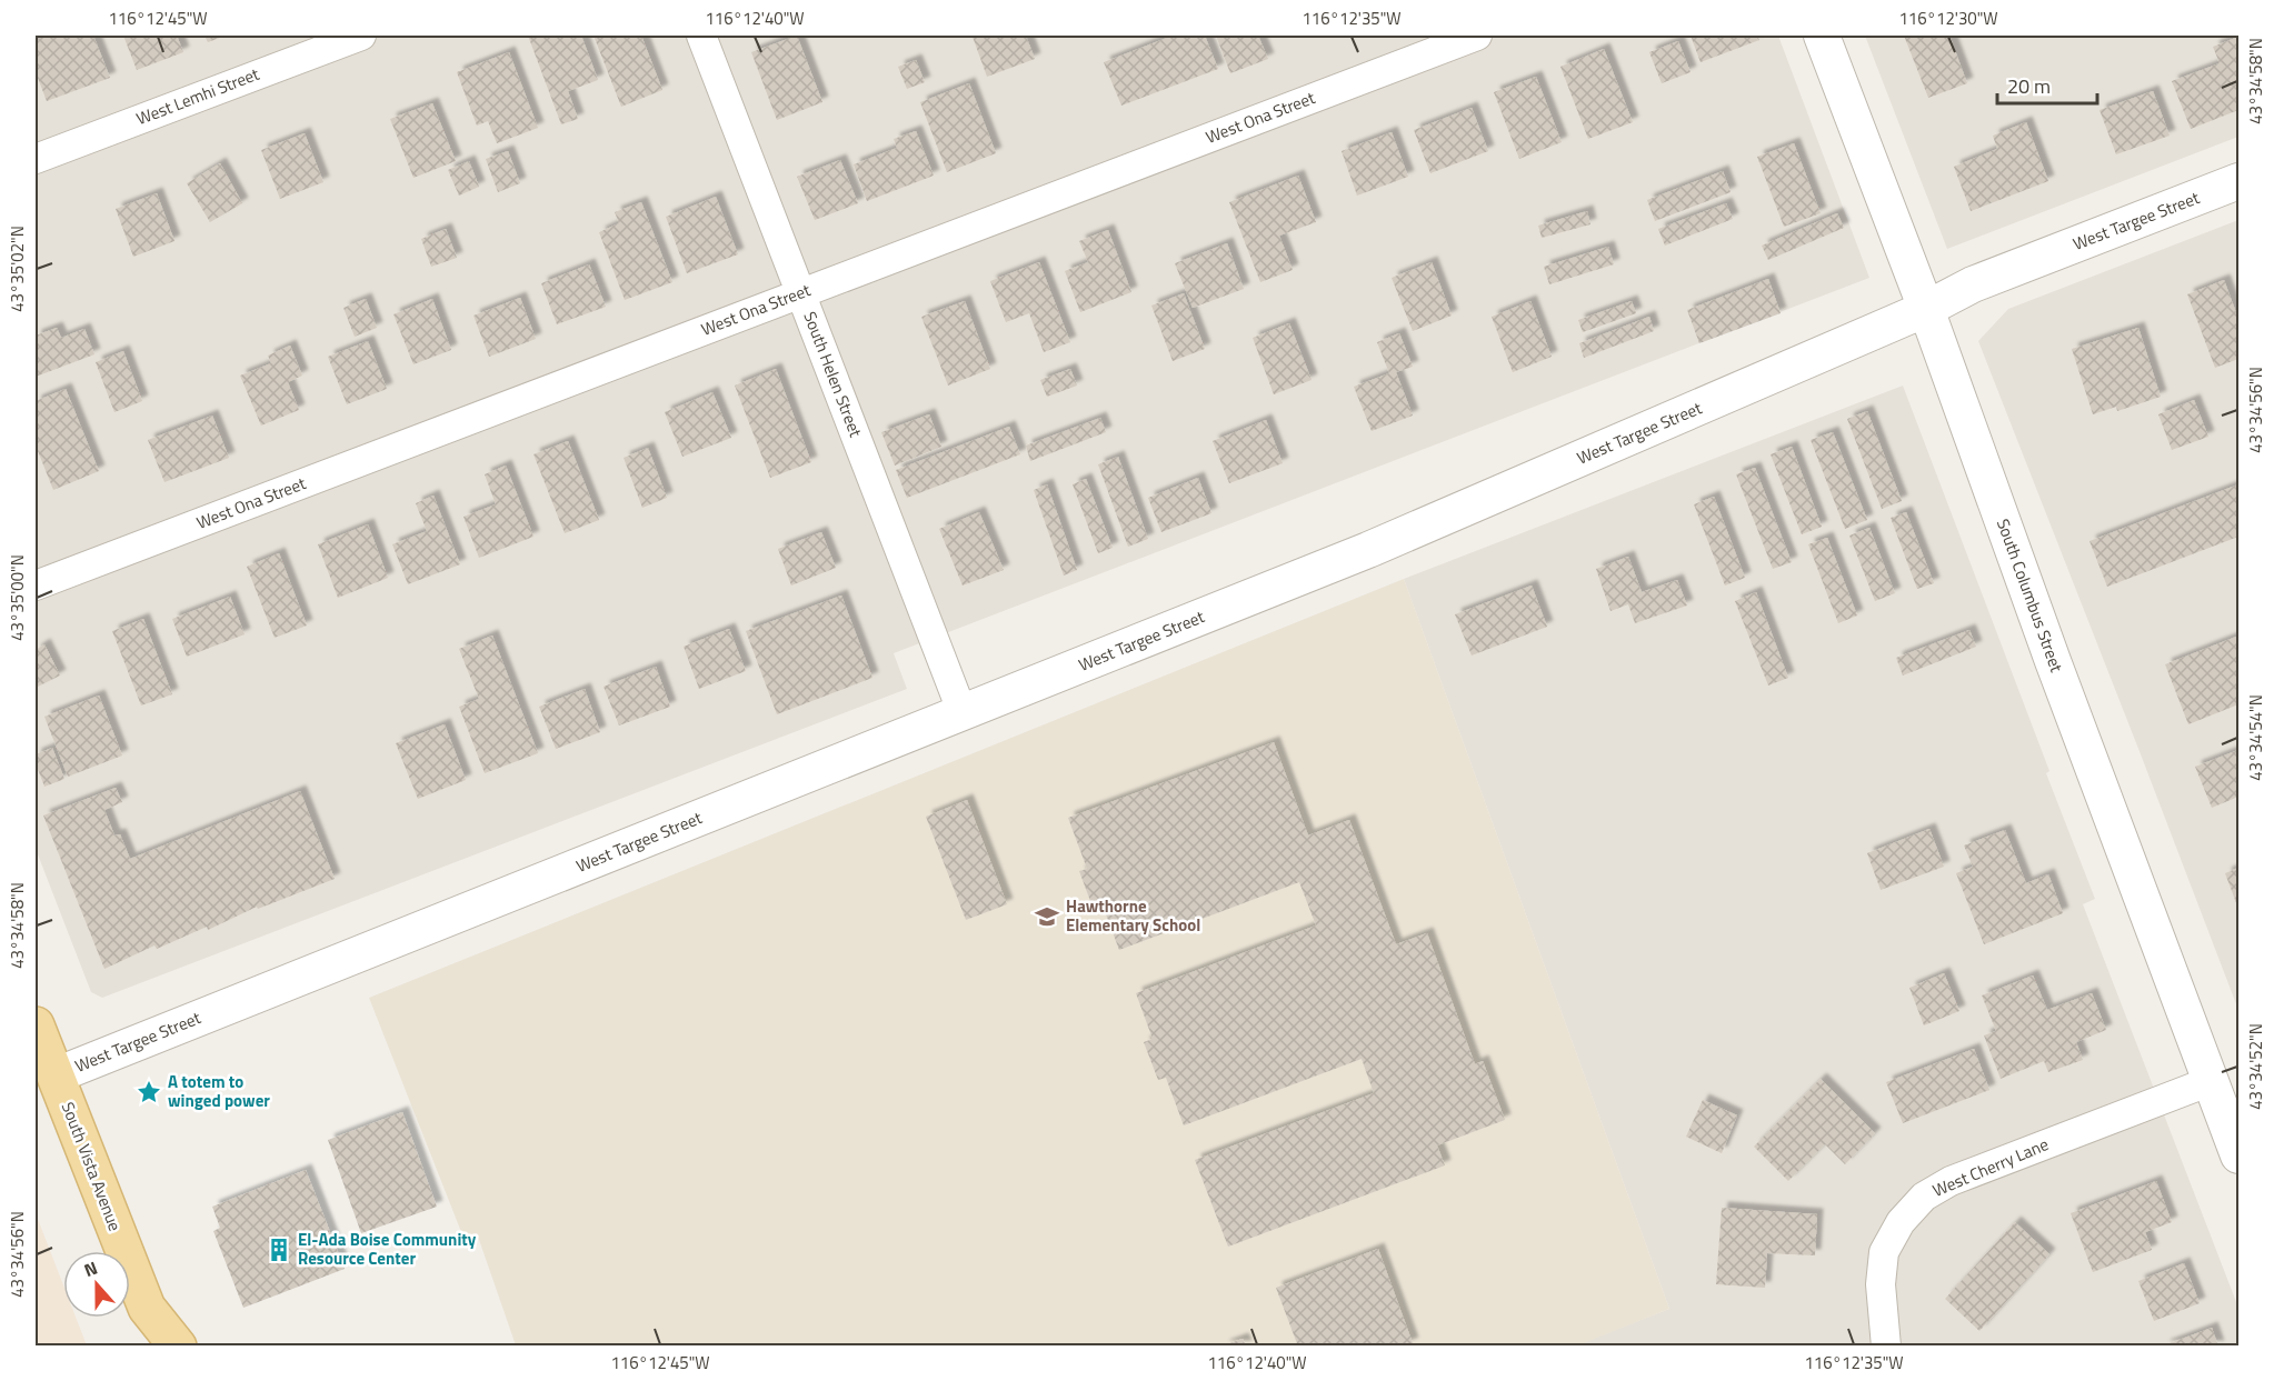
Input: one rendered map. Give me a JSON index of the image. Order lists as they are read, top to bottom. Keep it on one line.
{"streets":{"main road":["South Vista Avenue"],"street":["West Lemhi Street","West Ona Street","West Targee Street","South Helen Street","South Columbus Street","West Cherry Lane"]},"crossings":[["West Ona Street","South Helen Street"],["West Targee Street","South Helen Street"],["West Targee Street","South Columbus Street"],["West Targee Street","South Vista Avenue"],["South Columbus Street","West Cherry Lane"]],"places":{"school or university":["Hawthorne Elementary School"],"place":["A totem to winged power"],"building":["El-Ada Boise Community Resource Center"]},"scale_bar":"20 m","north":"top","coordinates":["116°12'45\"W","116°12'40\"W","116°12'35\"W","116°12'30\"W","43°34'58\"N","43°35'02\"N","43°34'56\"N","43°35'00\"N","43°34'54\"N","43°34'52\"N"]}
